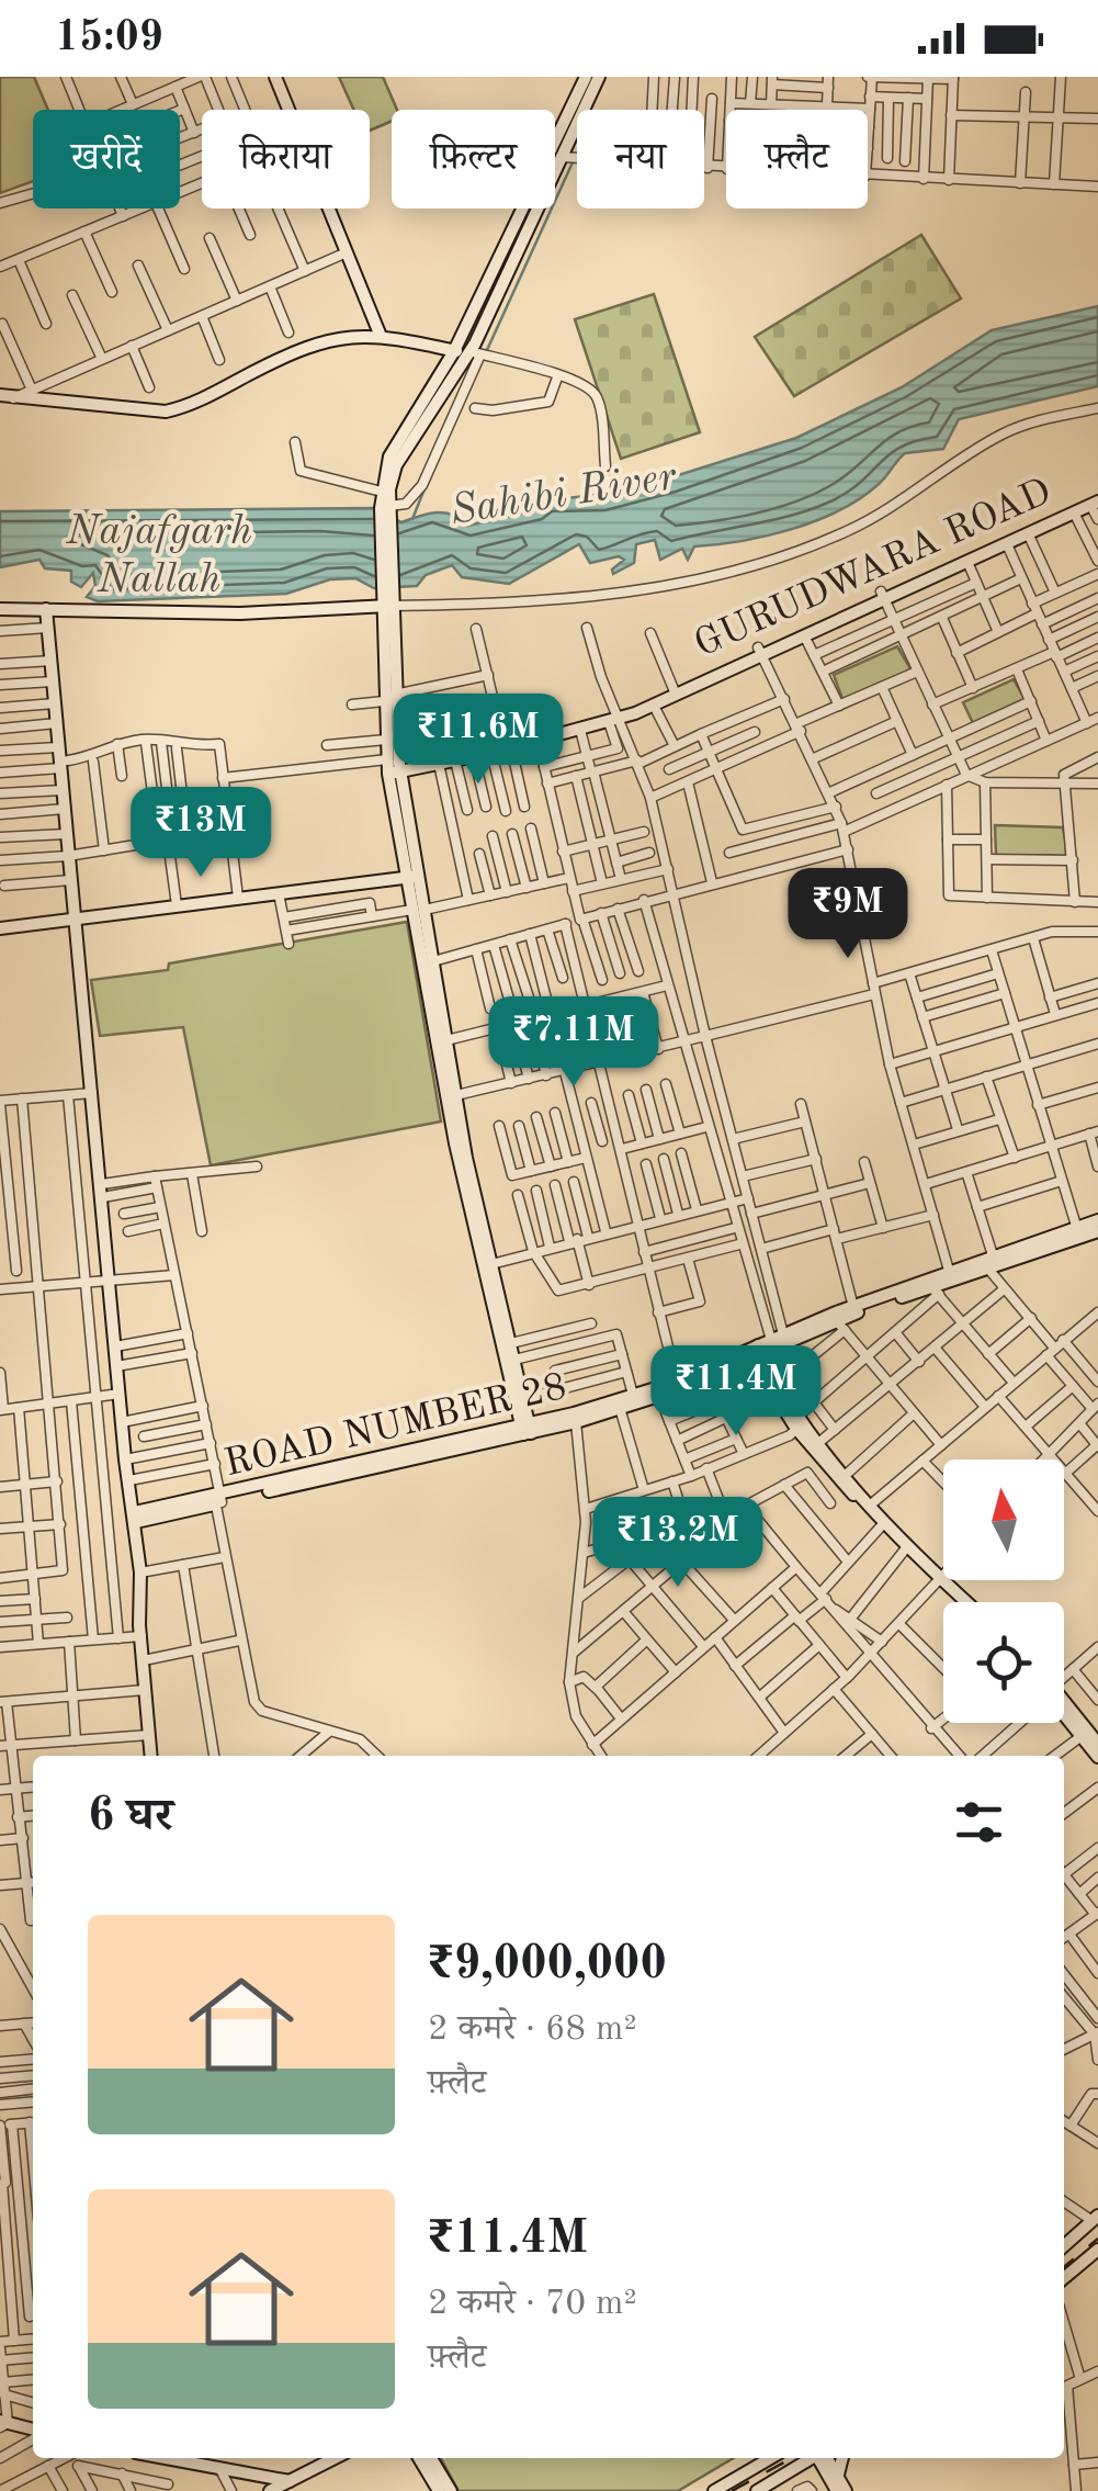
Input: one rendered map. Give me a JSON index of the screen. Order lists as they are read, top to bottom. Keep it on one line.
{"streets":{"street":["GURUDWARA ROAD","ROAD NUMBER 28"]},"water":["Sahibi River","Najafgarh Nallah"],"north":"top","page":{"status":"15:09","chip":["खरीदें","किराया","फ़िल्टर","नया","फ़्लैट"],"price":["₹11.6M","₹13M","₹9M","₹7.11M","₹11.4M","₹13.2M"],"heading":"6 घर","list":[{"name":"₹9,000,000","note":"2 कमरे · 68 m² · फ़्लैट"},{"name":"₹11.4M","note":"2 कमरे · 70 m² · फ़्लैट"}]}}
